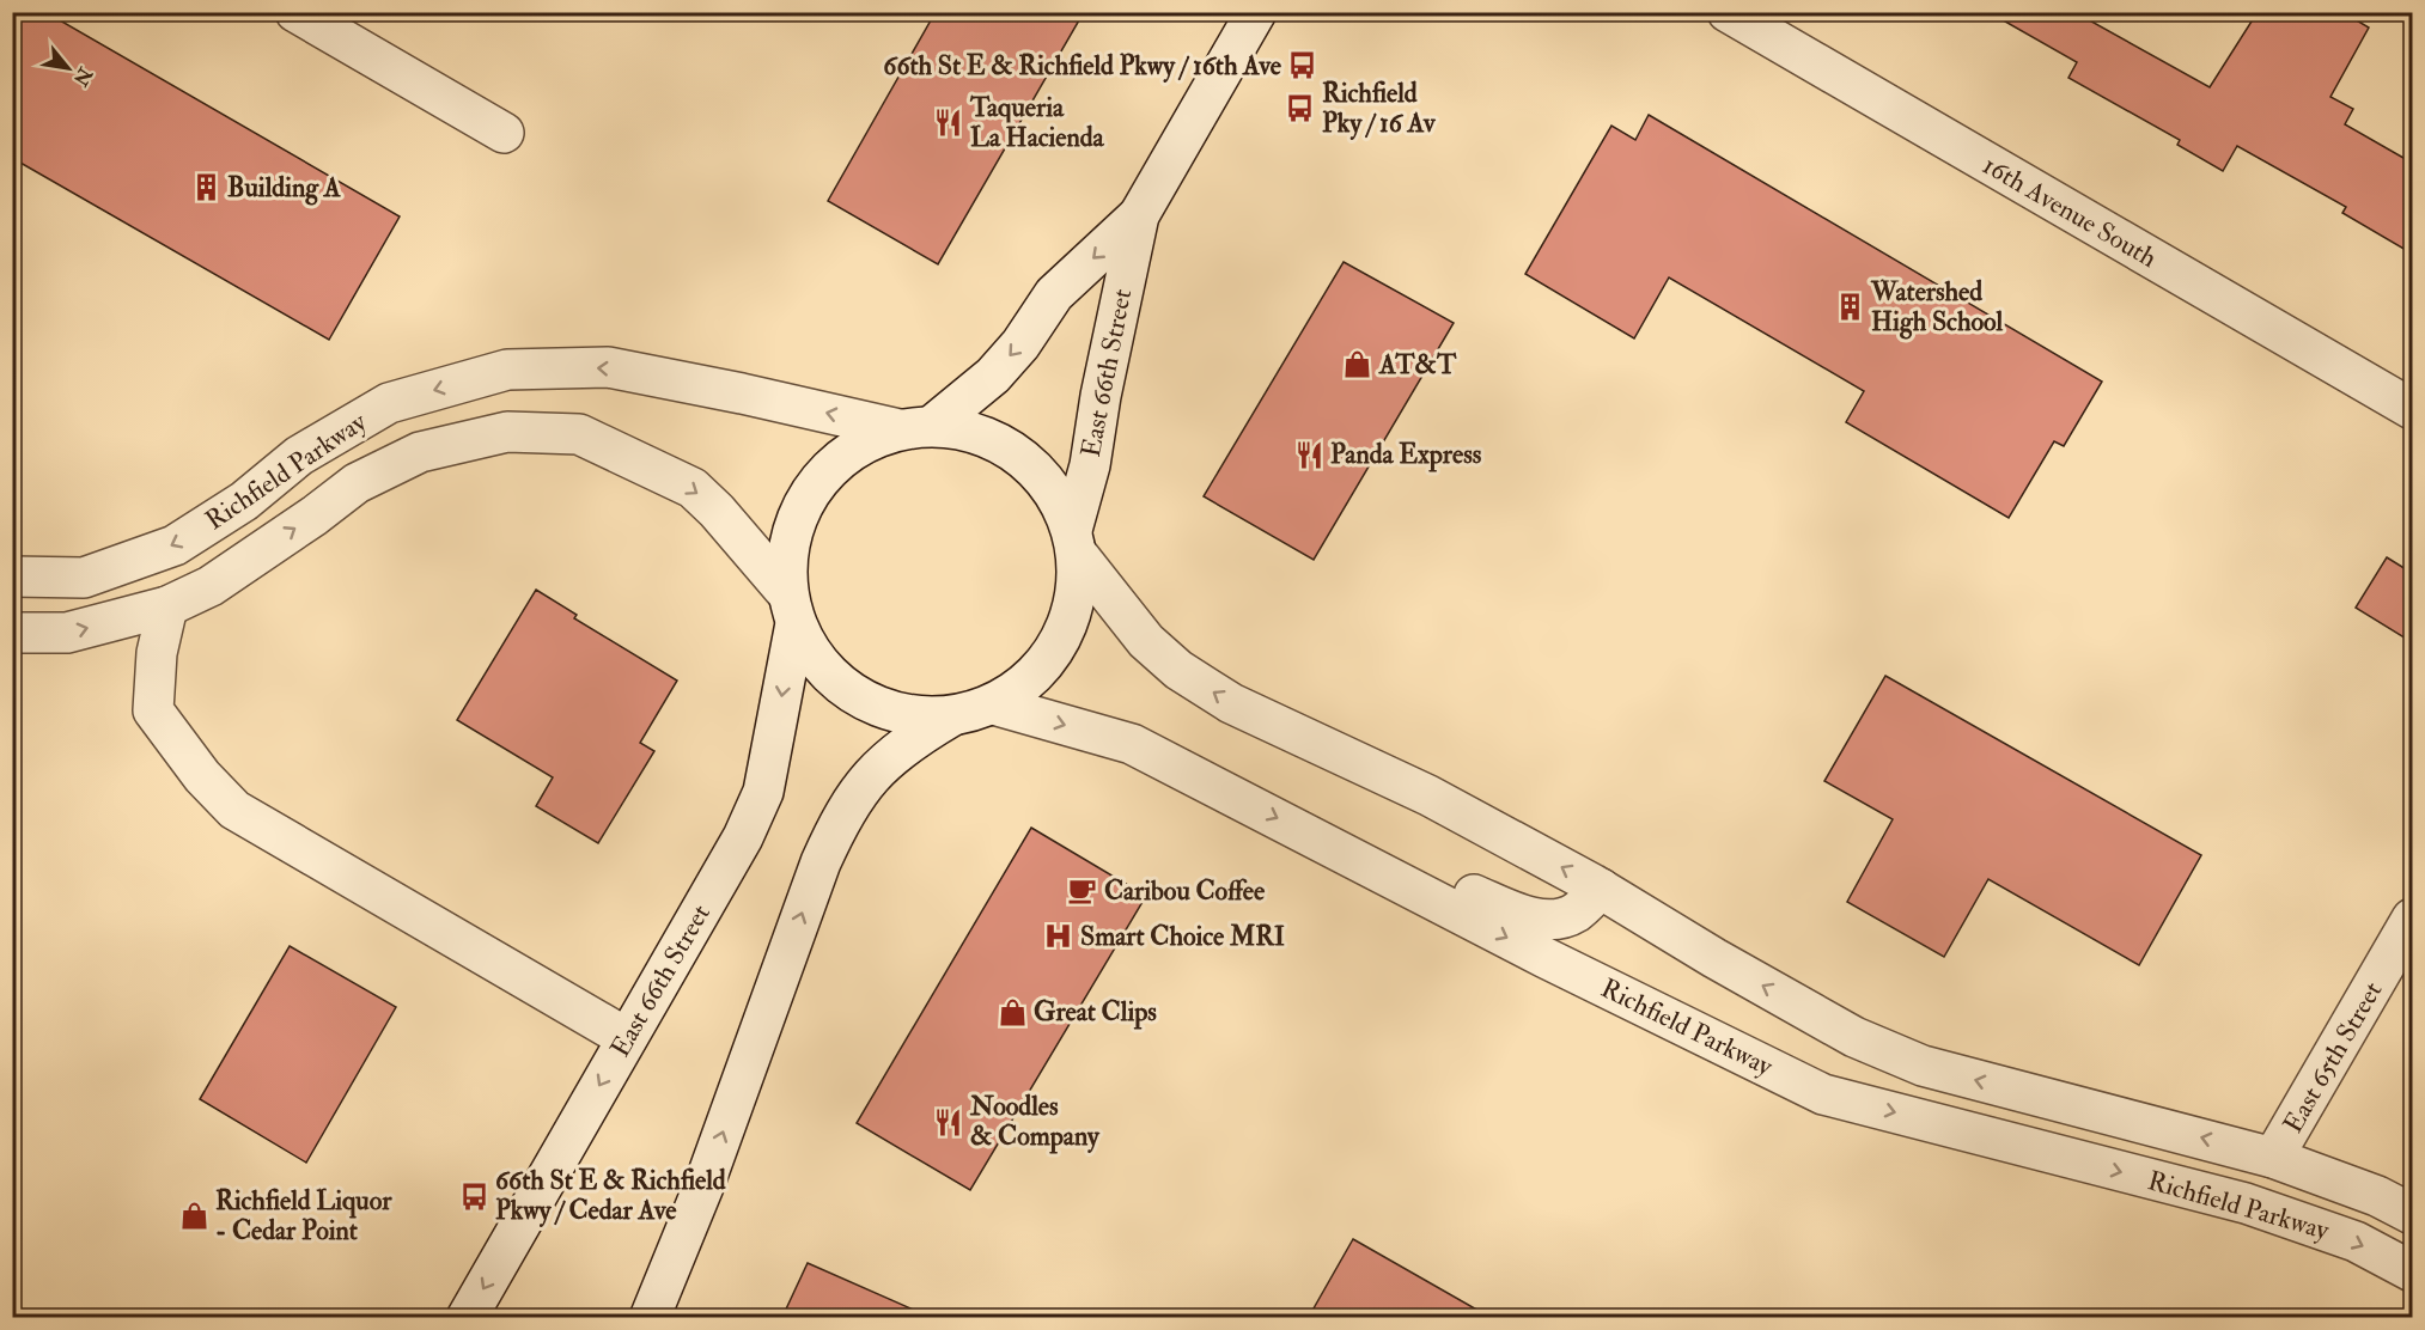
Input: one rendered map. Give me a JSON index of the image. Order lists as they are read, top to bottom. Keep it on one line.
{"streets":{"street":["16th Avenue South","East 66th Street","Richfield Parkway","East 65th Street"]},"crossings":[["East 66th Street","Richfield Parkway"],["Richfield Parkway","East 65th Street"]],"places":{"bus stop":["66th St E & Richfield Pkwy / 16th Ave","Richfield Pky / 16 Av","66th St E & Richfield Pkwy / Cedar Ave"],"restaurant":["Taqueria La Hacienda","Panda Express","Noodles & Company"],"building":["Building A","Watershed High School"],"shop":["AT&T","Great Clips","Richfield Liquor - Cedar Point"],"cafe":["Caribou Coffee"],"hospital":["Smart Choice MRI"]},"north":"bottom right"}
